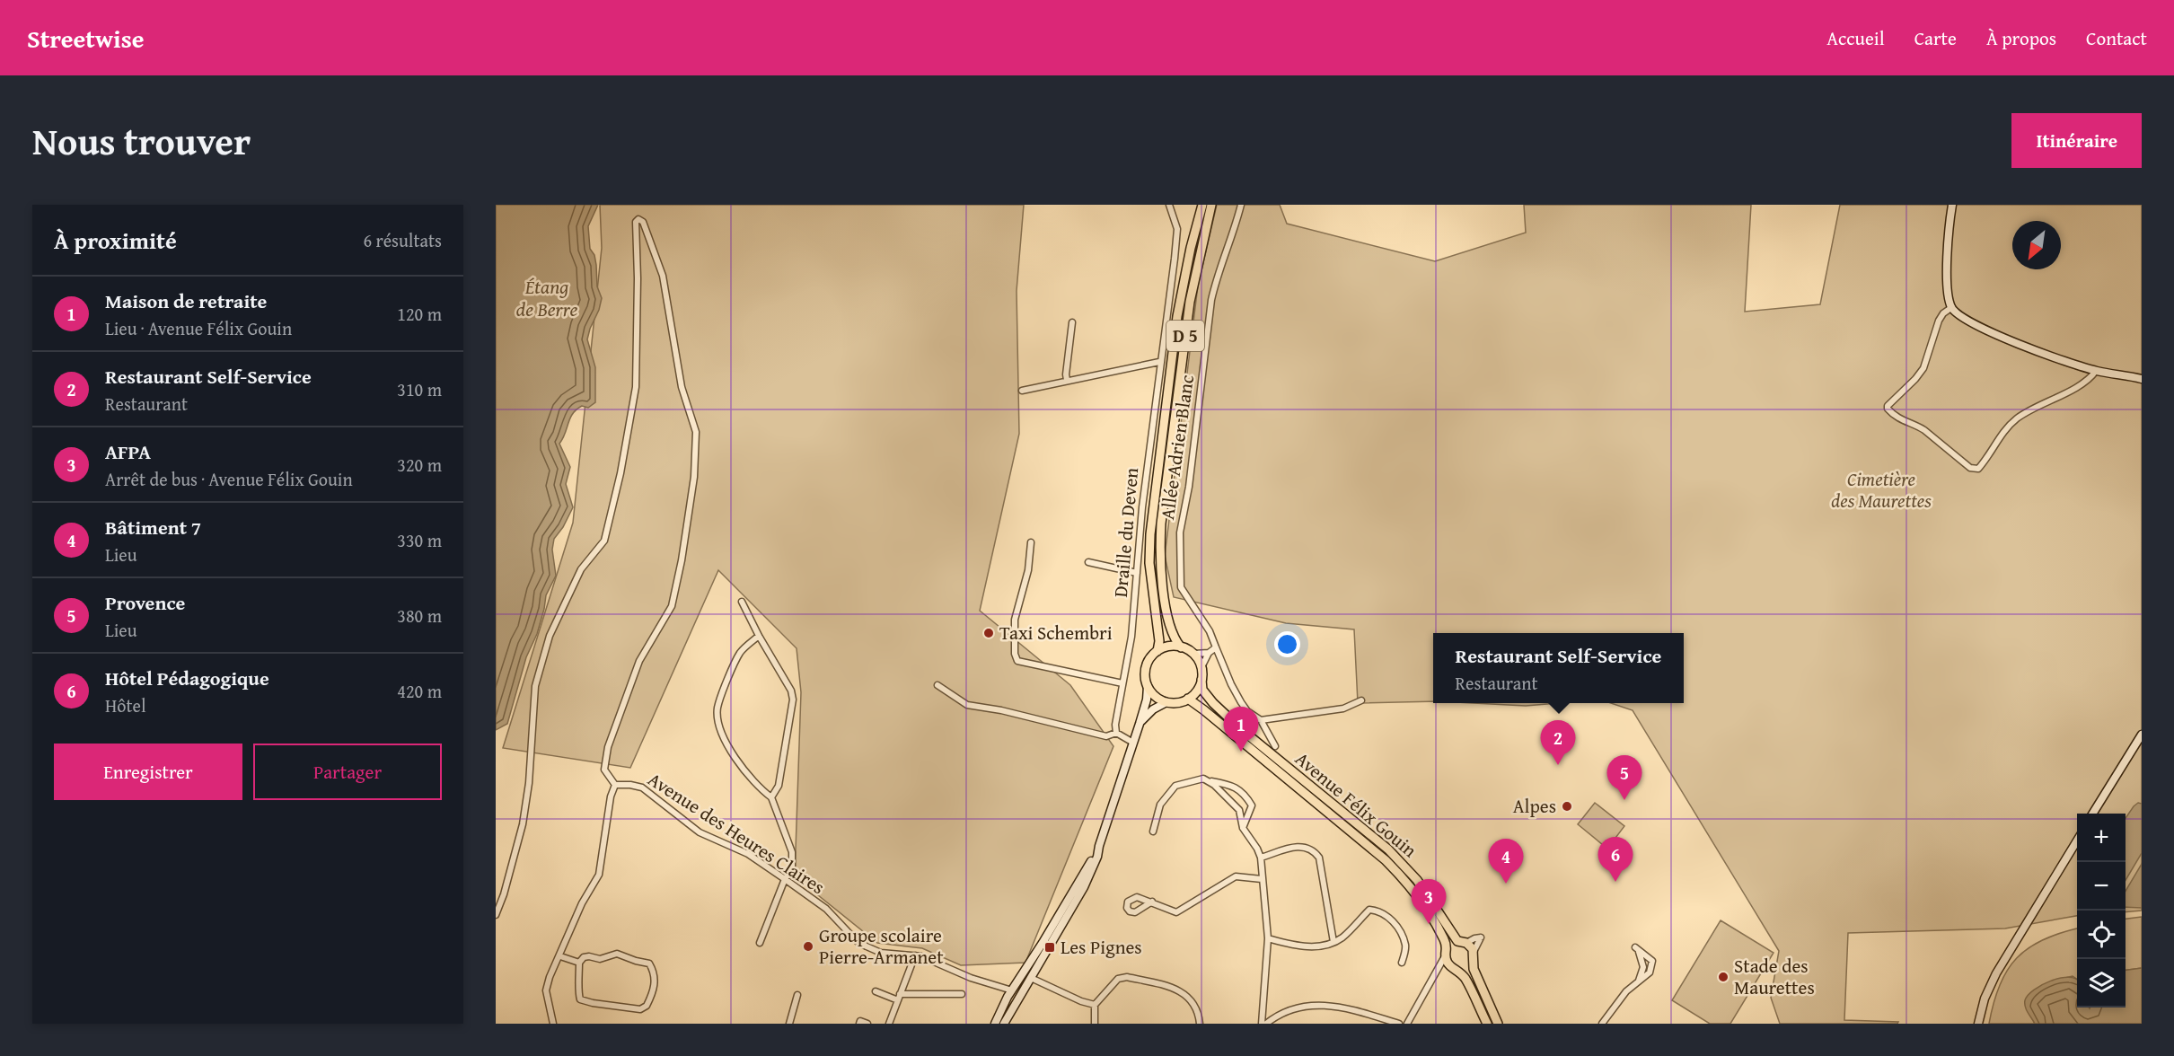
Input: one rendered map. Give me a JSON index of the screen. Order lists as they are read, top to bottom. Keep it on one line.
{"streets":{"main road":["D 5","Avenue Félix Gouin"],"street":["Allée Adrien Blanc","Draille du Deven","Avenue des Heures Claires"]},"crossings":[["D 5","Avenue Félix Gouin"]],"water":["Étang de Berre"],"parks":["Cimetière des Maurettes"],"places":{"other":["Taxi Schembri","Alpes","Groupe scolaire Pierre-Armanet","Stade des Maurettes"],"transit":["Les Pignes"]},"north":"bottom left","page":{"header":"Streetwise","nav":["Accueil","Carte","À propos","Contact"],"title":"Nous trouver","buttons":["Itinéraire",["Enregistrer","Partager"]],"heading":["À proximité","6 résultats"],"list":[{"mark":"1","name":"Maison de retraite","note":"Lieu · Avenue Félix Gouin","value":"120 m"},{"mark":"2","name":"Restaurant Self-Service","note":"Restaurant","value":"310 m"},{"mark":"3","name":"AFPA","note":"Arrêt de bus · Avenue Félix Gouin","value":"320 m"},{"mark":"4","name":"Bâtiment 7","note":"Lieu","value":"330 m"},{"mark":"5","name":"Provence","note":"Lieu","value":"380 m"},{"mark":"6","name":"Hôtel Pédagogique","note":"Hôtel","value":"420 m"}],"popup":["Restaurant Self-Service","Restaurant"],"pins":["1","2","5","6","4","3"],"map_buttons":["+","−"]}}
